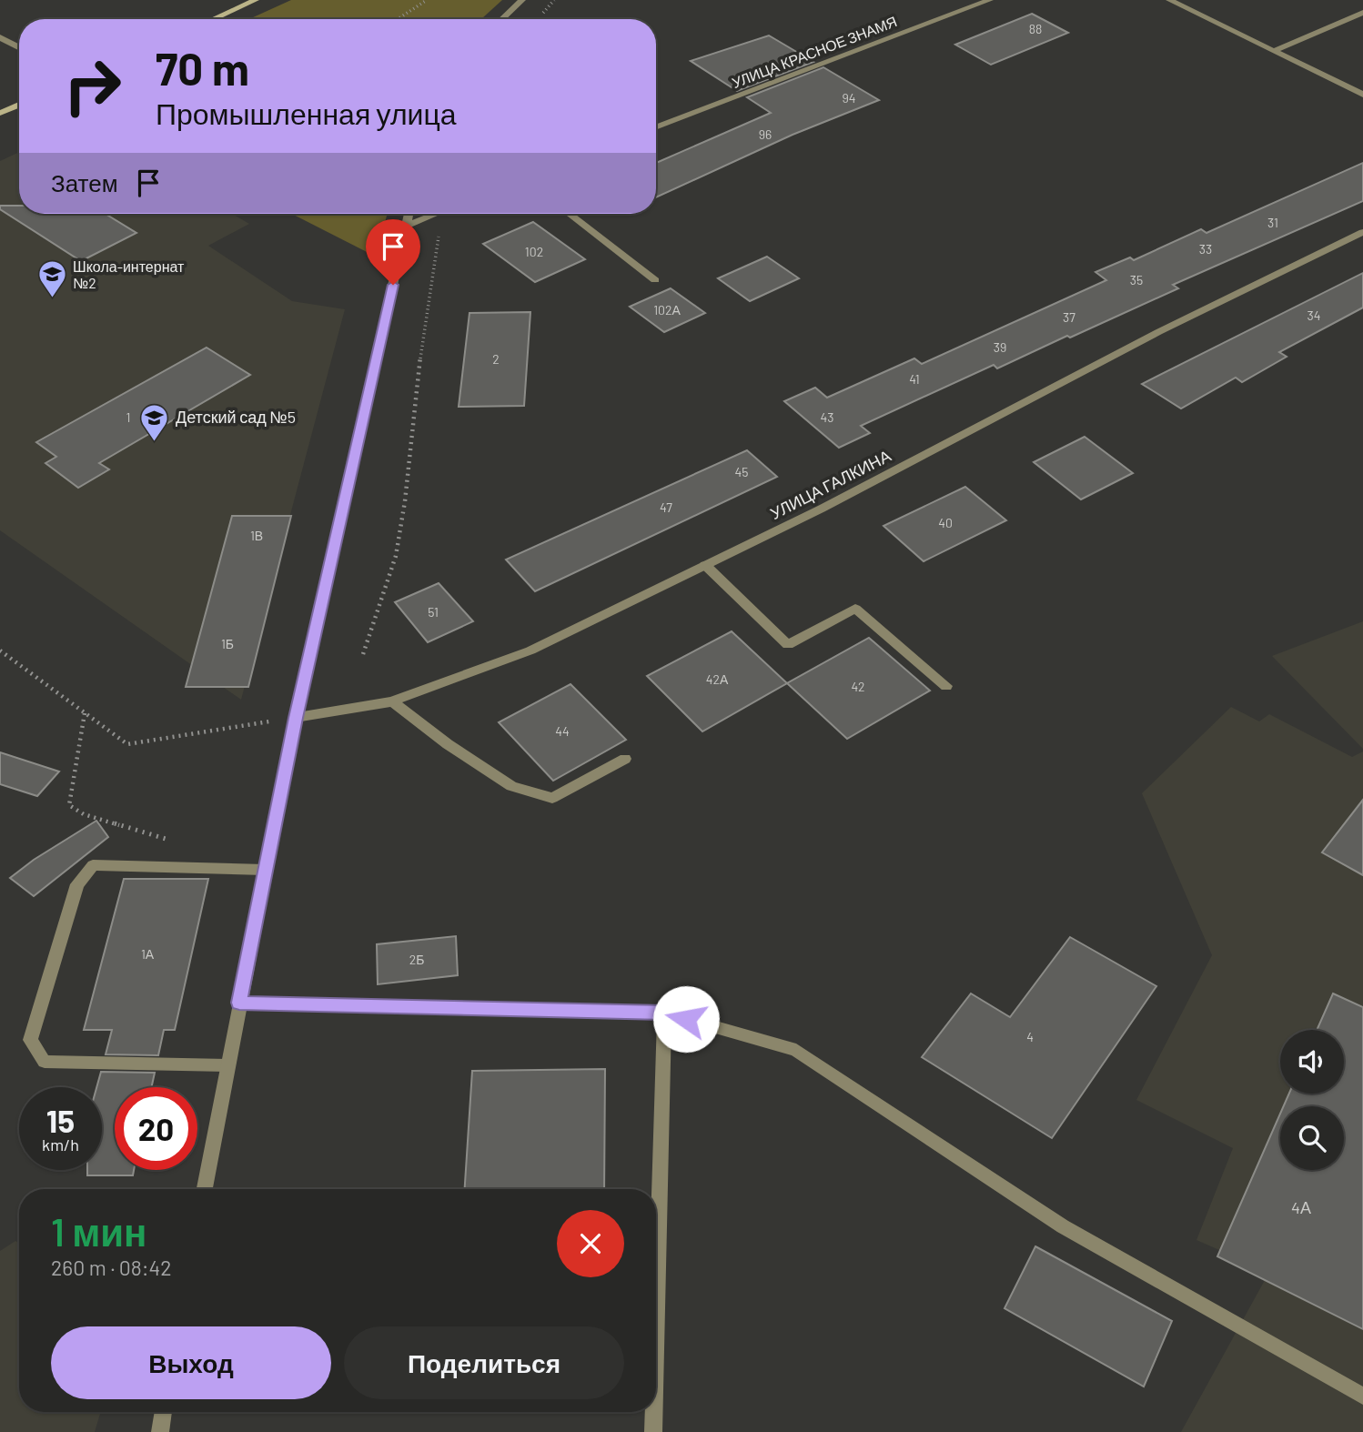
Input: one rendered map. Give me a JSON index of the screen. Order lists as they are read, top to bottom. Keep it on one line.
{"streets":{"street":["УЛИЦА КРАСНОЕ ЗНАМЯ","УЛИЦА ГАЛКИНА"]},"places":{"school or university":["Школа-интернат №2","Детский сад №5"]},"house_numbers":["88","94","96","31","33","102","35","102А","34","37","39","2","41","1","43","45","47","40","1В","51","1Б","42А","42","44","1А","2Б","4","4А"],"page":{"turn":["70 m","Промышленная улица"],"then":"Затем","speed":"15 km/h","limit":"20","heading":["1 мин","260 m · 08:42"],"buttons":["Выход","Поделиться"]}}
